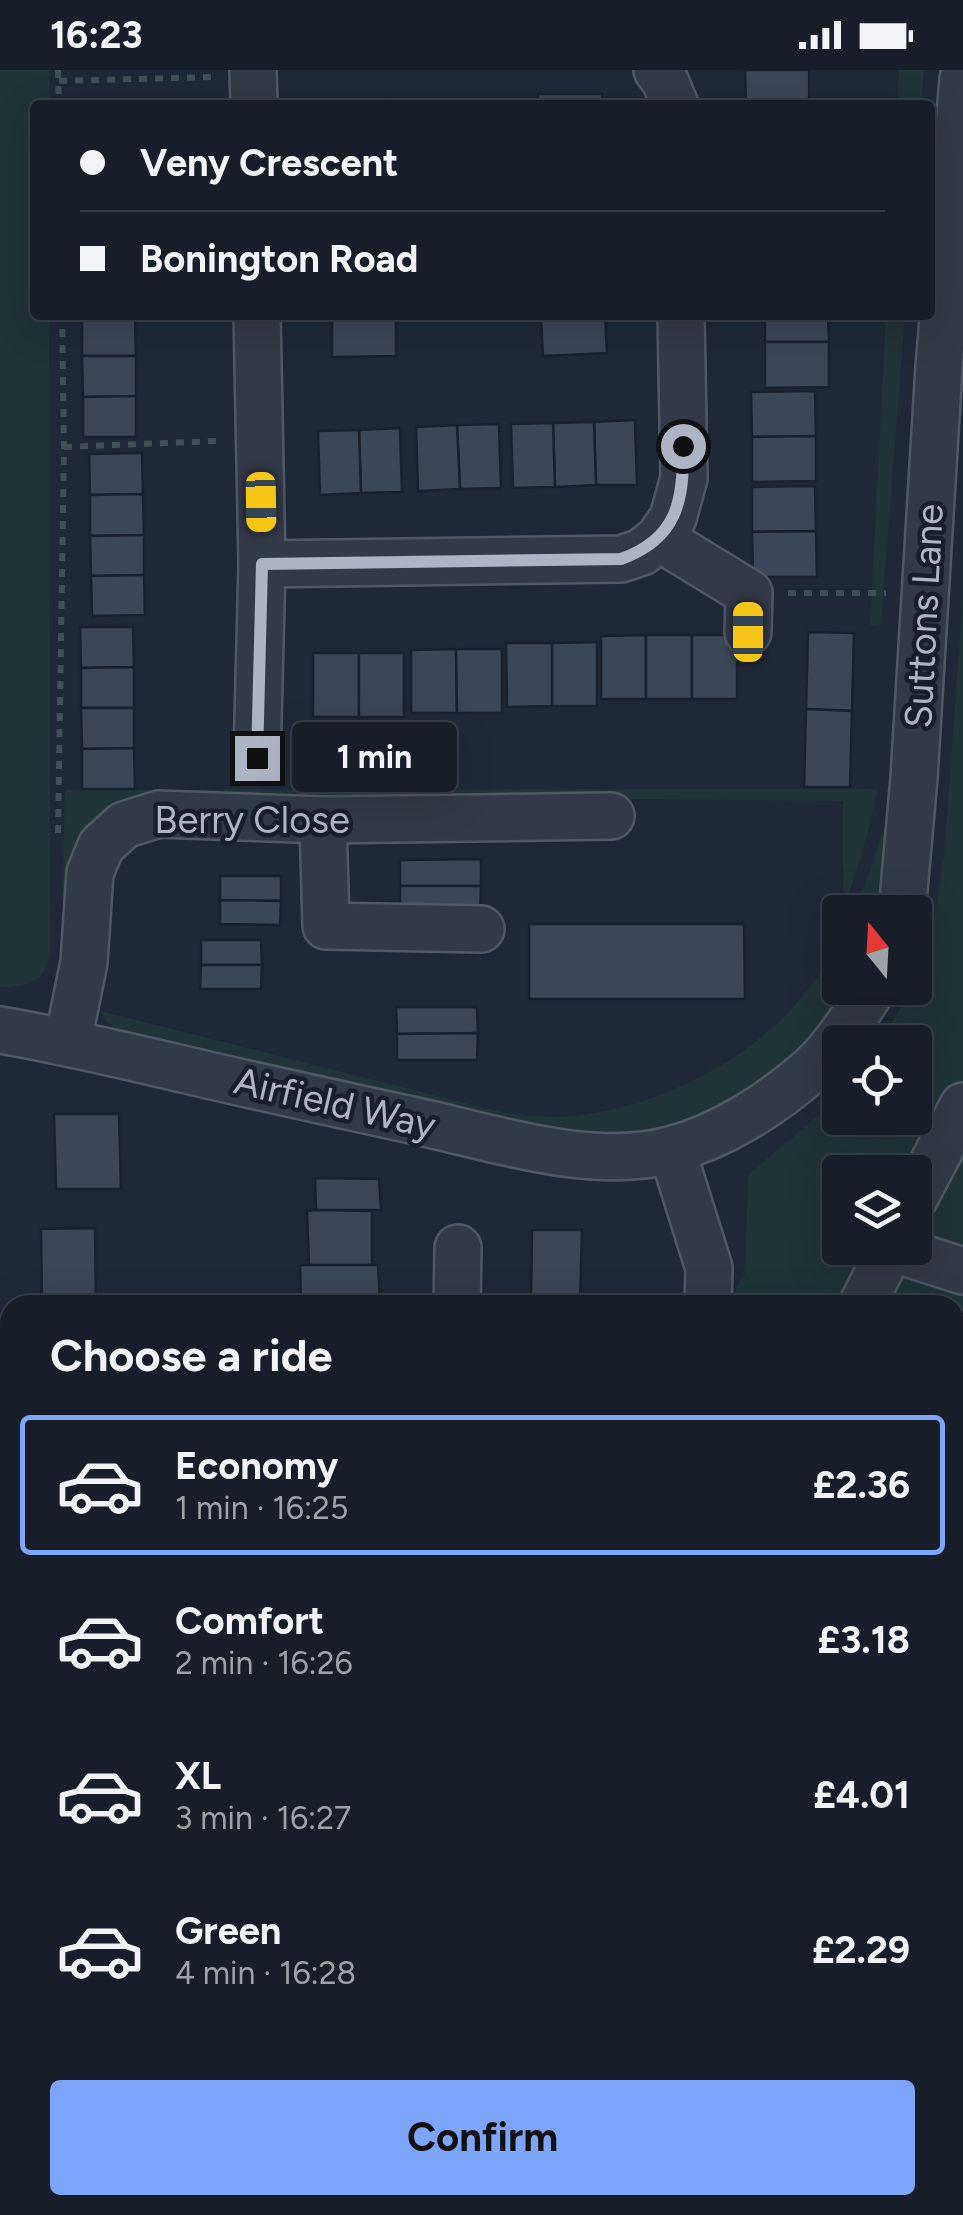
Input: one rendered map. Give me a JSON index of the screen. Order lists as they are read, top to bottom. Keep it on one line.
{"streets":{"street":["Suttons Lane","Berry Close","Airfield Way"]},"crossings":[["Berry Close","Airfield Way"]],"north":"top","page":{"status":"16:23","banner":["Veny Crescent","Bonington Road"],"bubble":"1 min","heading":"Choose a ride","list":[{"name":"Economy","note":"1 min · 16:25","value":"£2.36"},{"name":"Comfort","note":"2 min · 16:26","value":"£3.18"},{"name":"XL","note":"3 min · 16:27","value":"£4.01"},{"name":"Green","note":"4 min · 16:28","value":"£2.29"}],"buttons":"Confirm"}}
